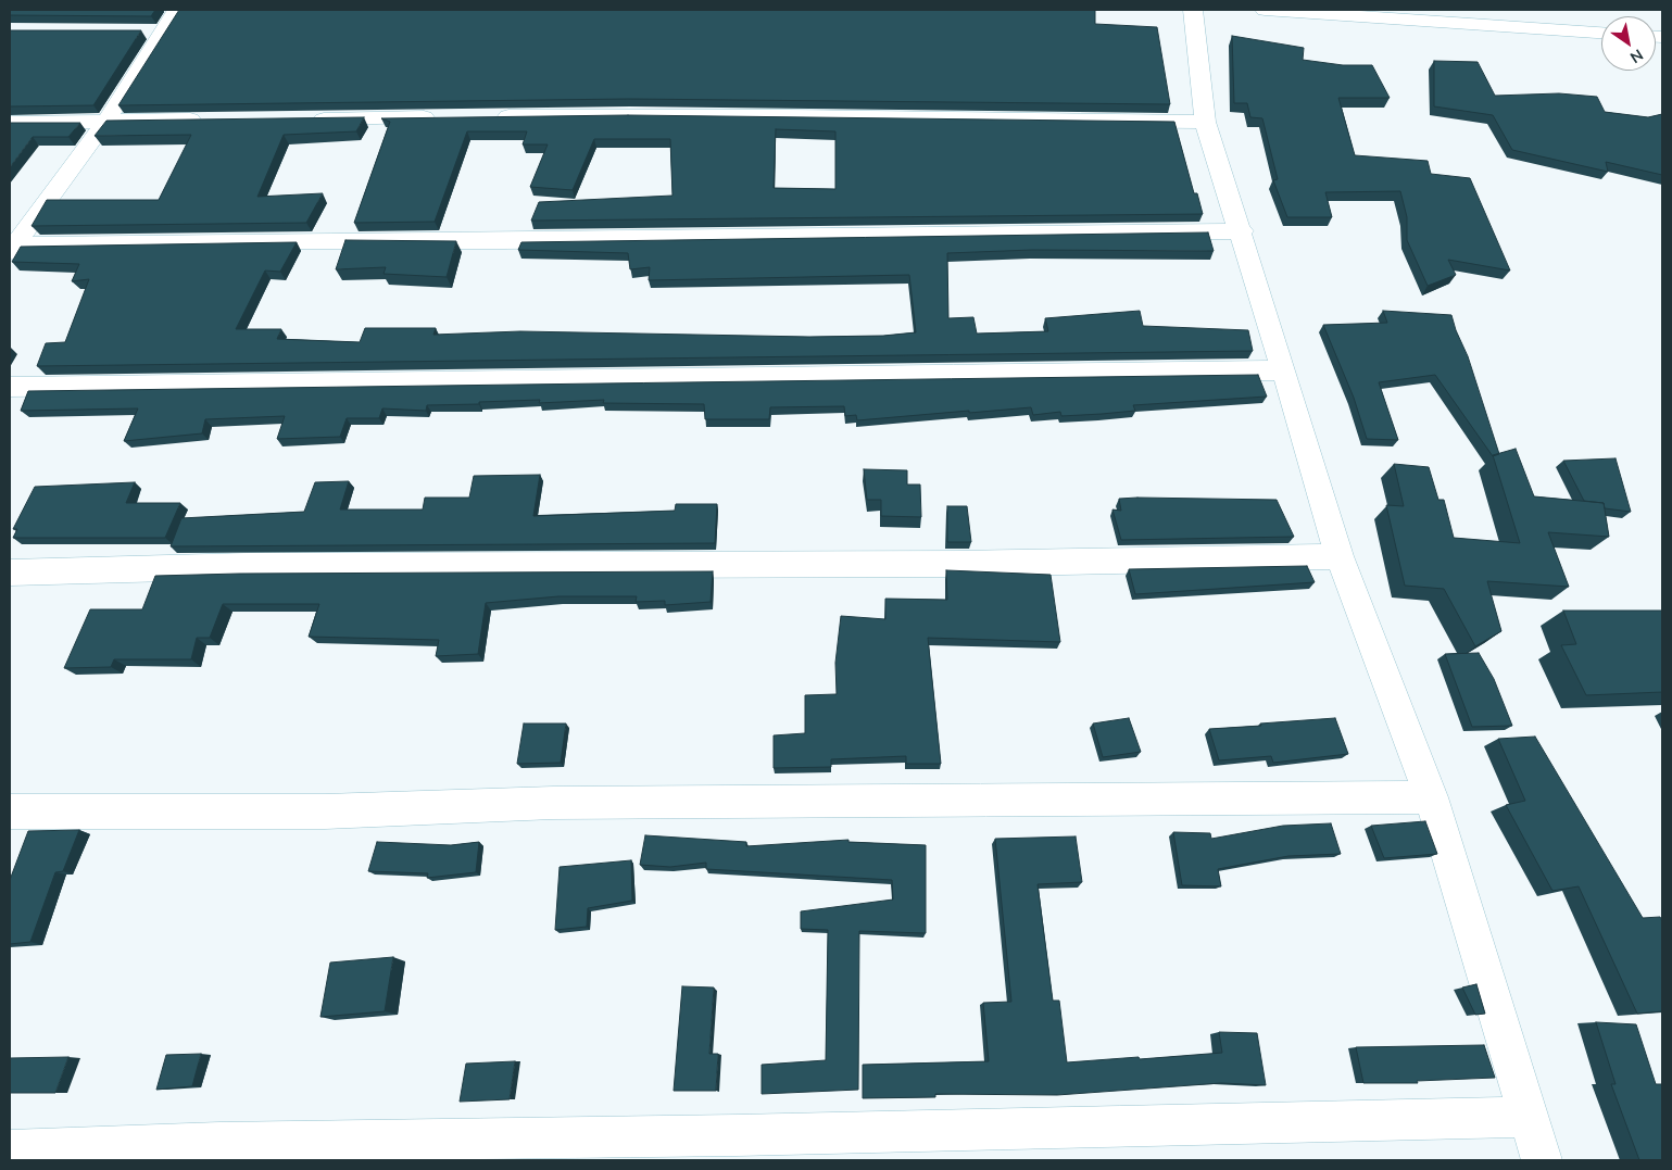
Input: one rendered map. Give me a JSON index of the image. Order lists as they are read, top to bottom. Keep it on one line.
{"north":"bottom right"}
